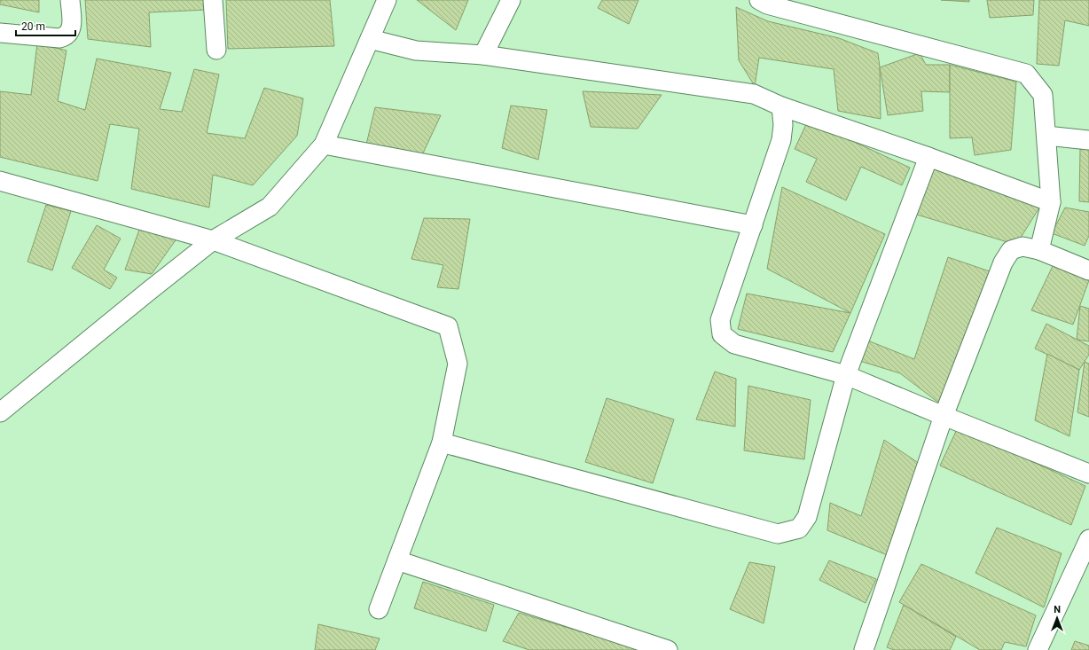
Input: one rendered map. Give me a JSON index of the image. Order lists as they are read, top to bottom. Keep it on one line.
{"scale_bar":"20 m","north":"top"}
